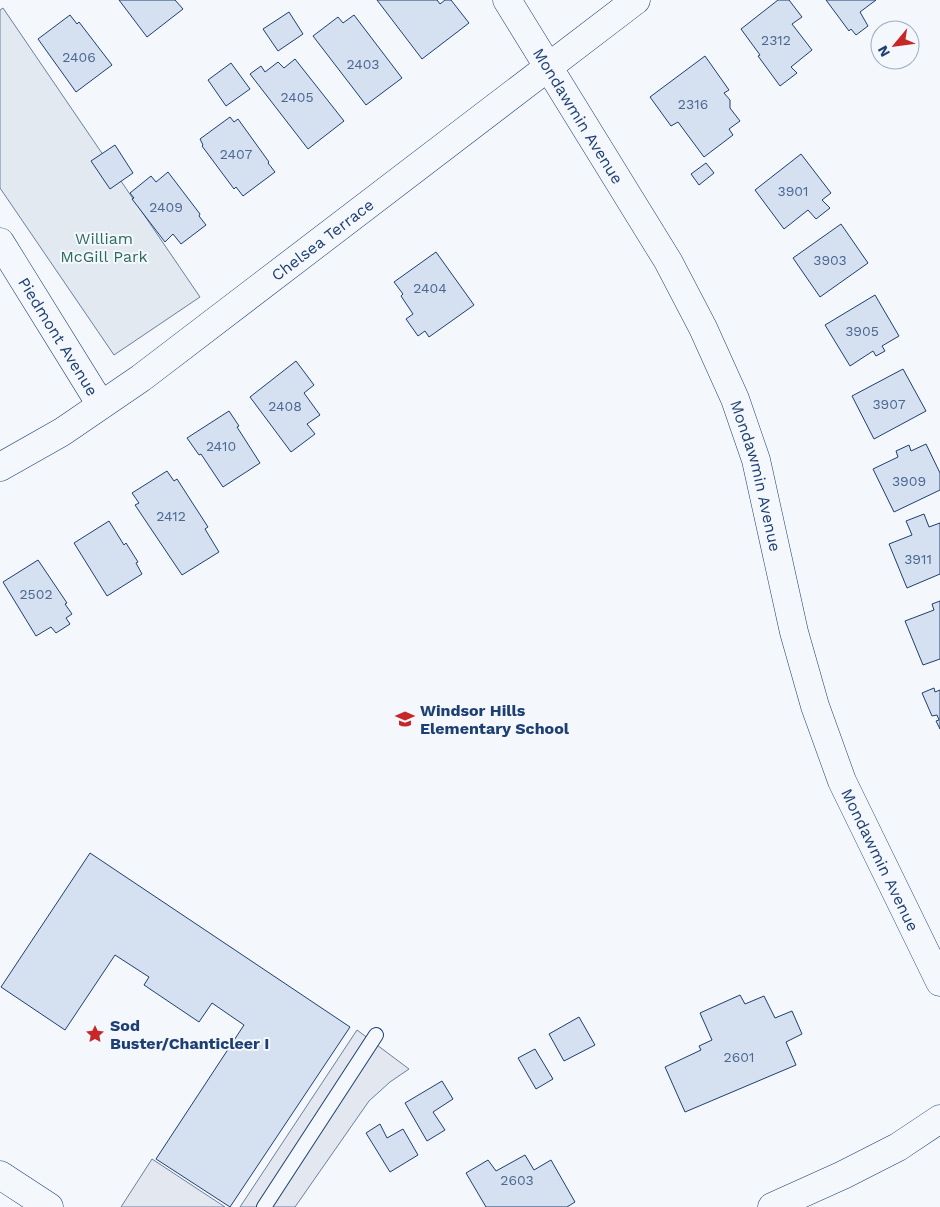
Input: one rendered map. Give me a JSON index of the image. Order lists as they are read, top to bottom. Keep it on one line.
{"streets":{"street":["Mondawmin Avenue","Chelsea Terrace","Piedmont Avenue"]},"crossings":[["Mondawmin Avenue","Chelsea Terrace"],["Chelsea Terrace","Piedmont Avenue"]],"parks":["William McGill Park"],"places":{"school or university":["Windsor Hills Elementary School"],"place":["Sod Buster/Chanticleer I"]},"house_numbers":["2312","2406","2403","2405","2316","2407","3901","2409","3903","2404","3905","3907","2408","2410","3909","2412","3911","2502","2601","2603"],"north":"bottom left"}
